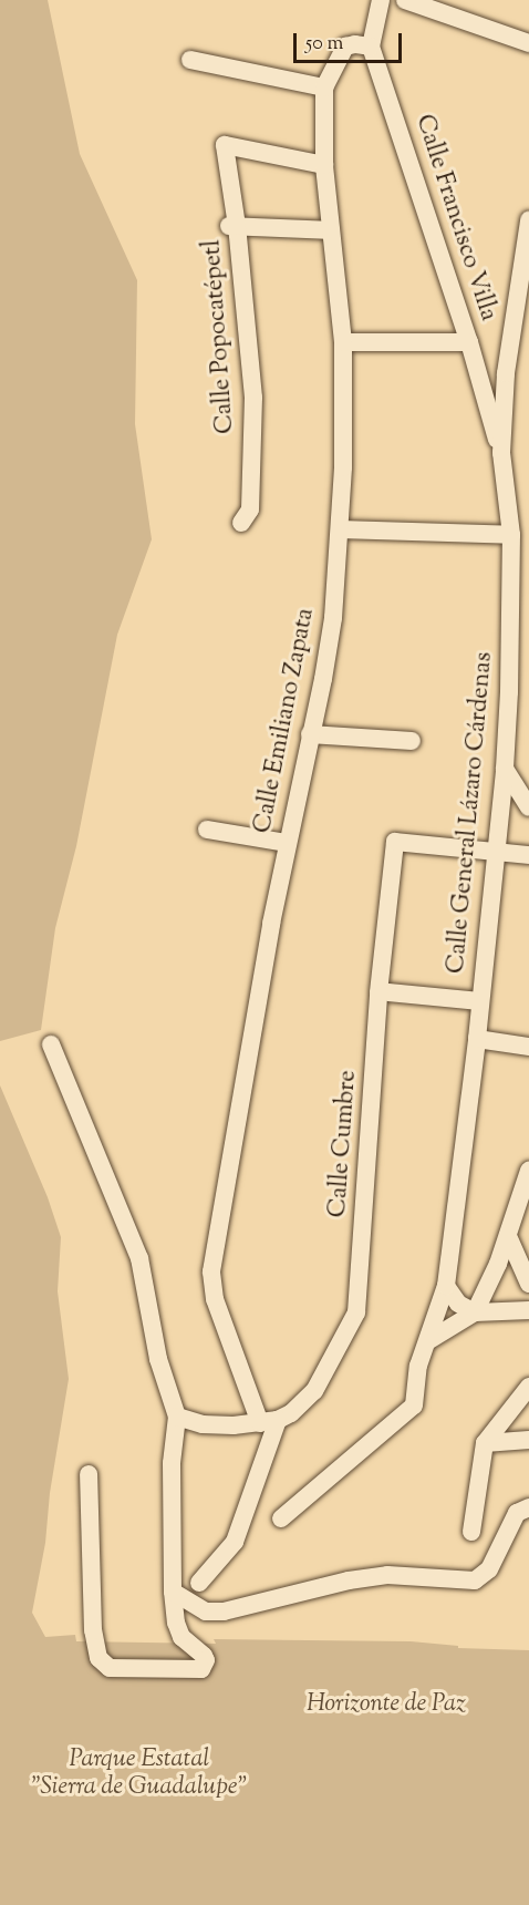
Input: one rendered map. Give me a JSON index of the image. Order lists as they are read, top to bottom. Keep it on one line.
{"streets":{"street":["Calle Francisco Villa","Calle Popocatépetl","Calle Emiliano Zapata","Calle General Lázaro Cárdenas","Calle Cumbre"]},"crossings":[["Calle Francisco Villa","Calle Emiliano Zapata"],["Calle Francisco Villa","Calle General Lázaro Cárdenas"],["Calle Popocatépetl","Calle Emiliano Zapata"],["Calle Emiliano Zapata","Calle Cumbre"],["Calle General Lázaro Cárdenas","Calle Cumbre"]],"parks":["Horizonte de Paz","Parque Estatal \"Sierra de Guadalupe\""],"scale_bar":"50 m"}
